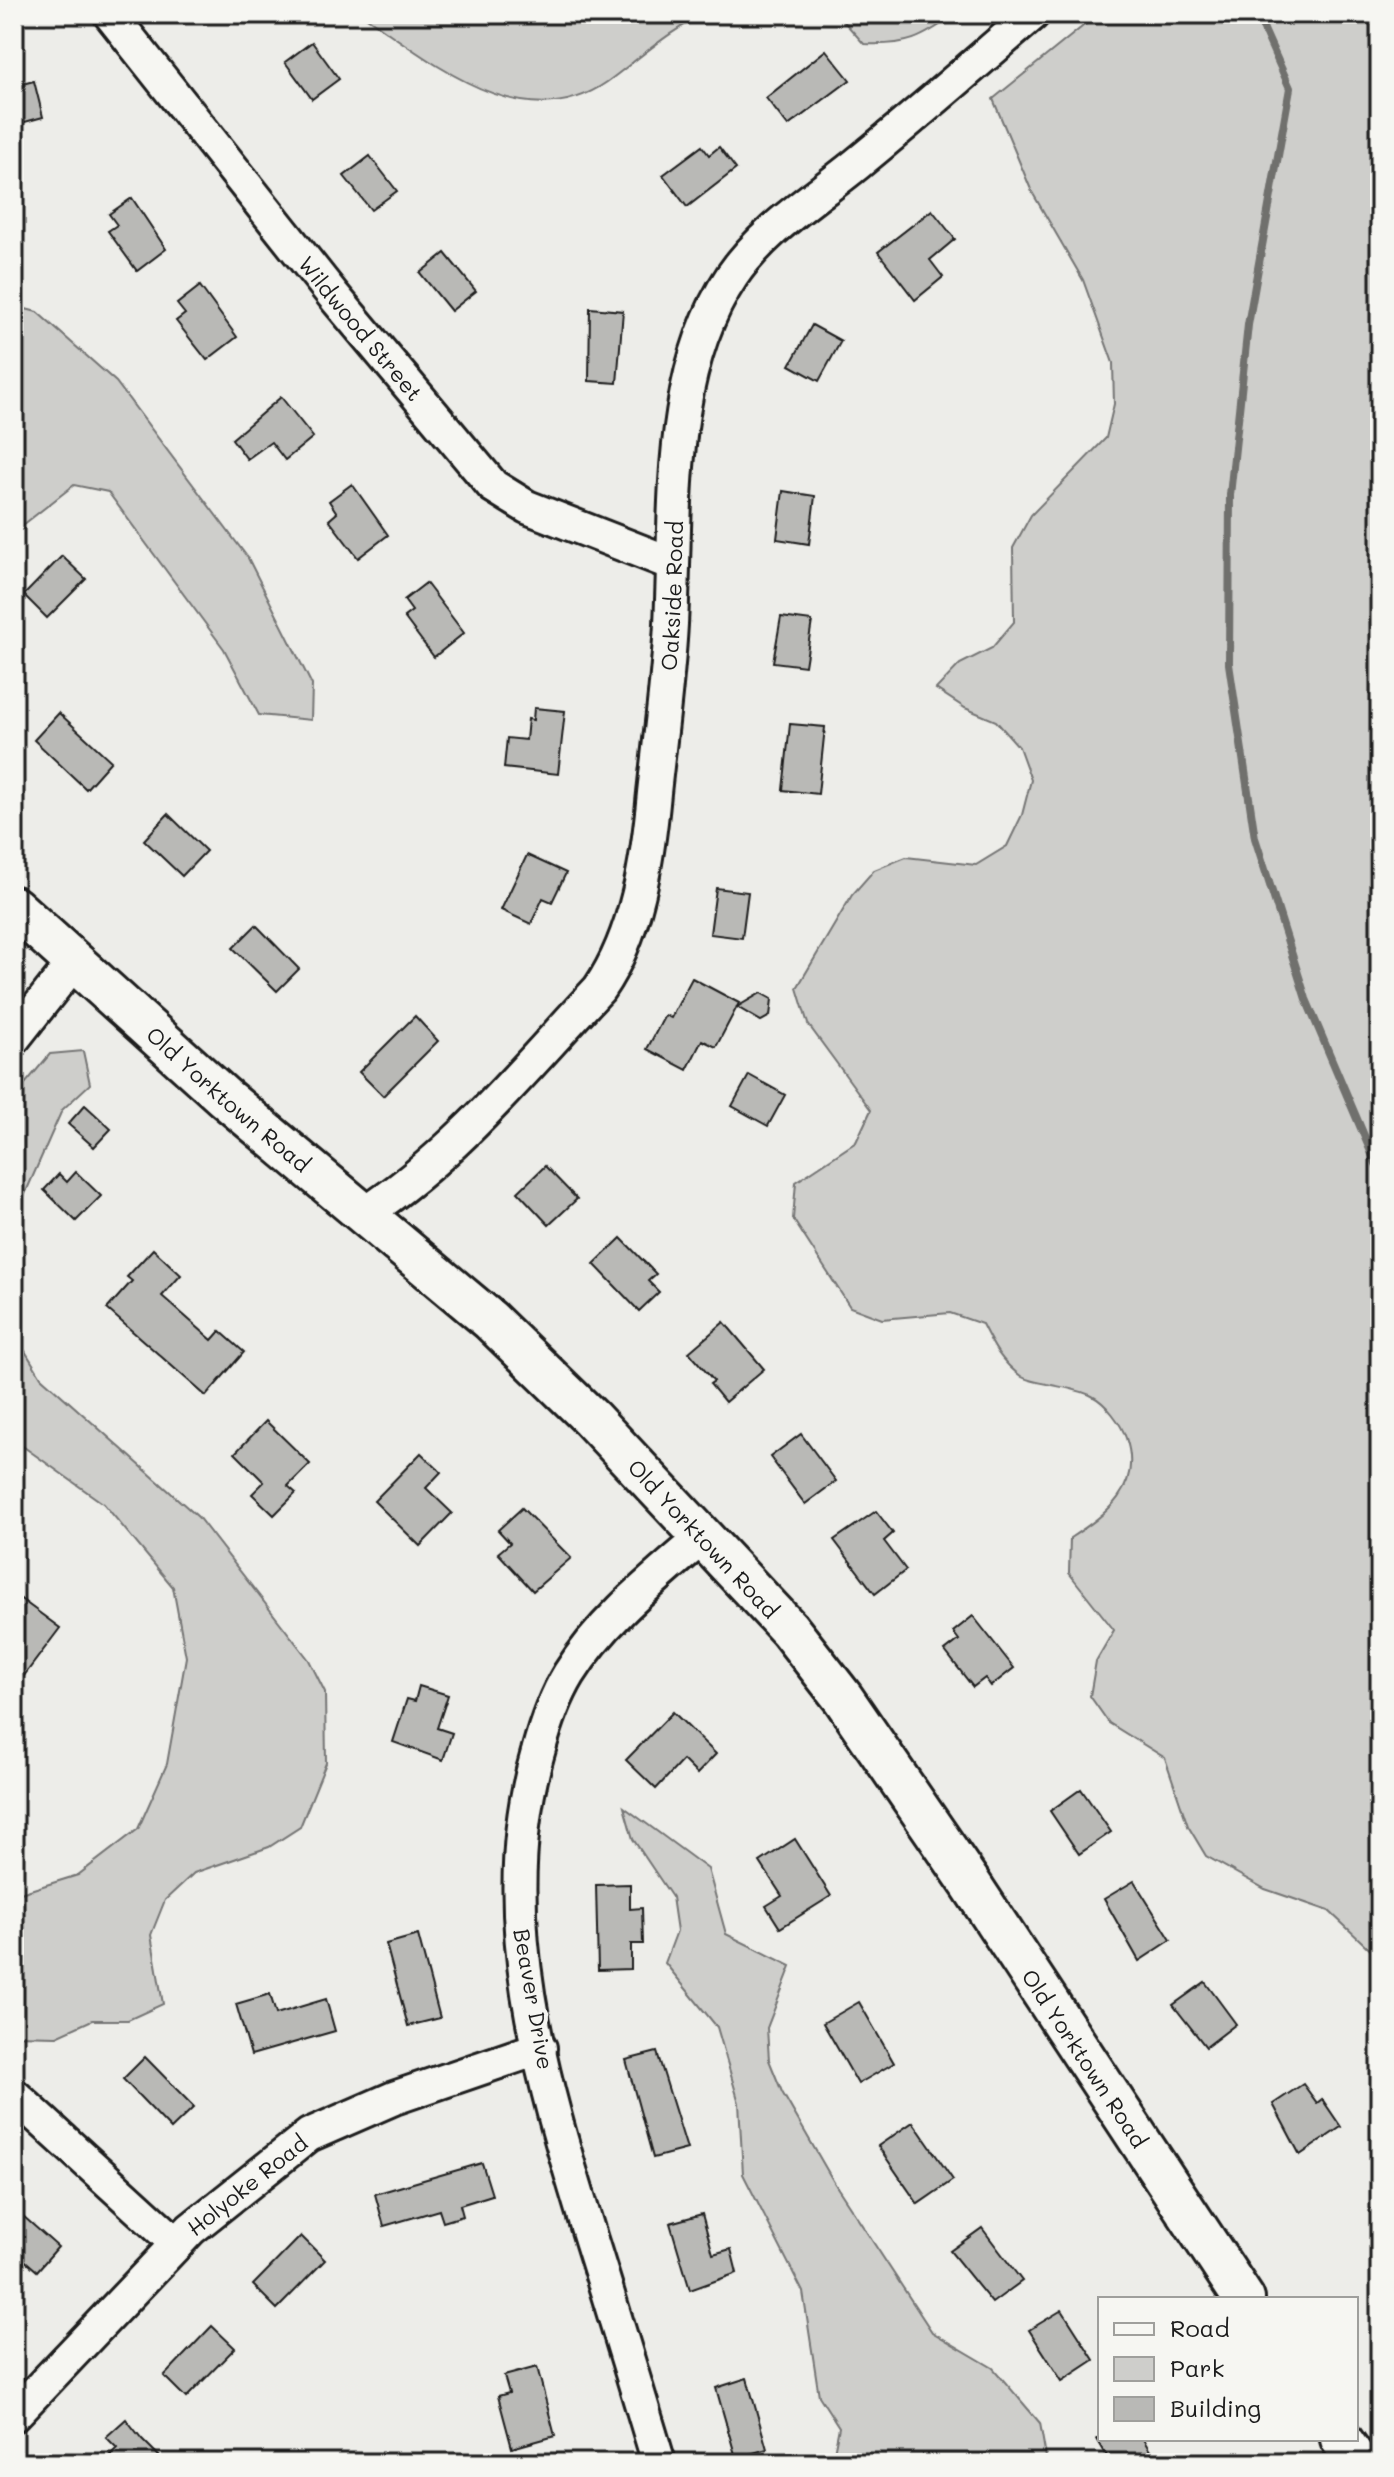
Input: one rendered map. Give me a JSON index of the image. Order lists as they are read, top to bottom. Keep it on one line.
{"streets":{"main road":["Old Yorktown Road"],"street":["Wildwood Street","Oakside Road","Beaver Drive","Holyoke Road"]},"crossings":[["Wildwood Street","Oakside Road"],["Oakside Road","Old Yorktown Road"],["Old Yorktown Road","Beaver Drive"],["Beaver Drive","Holyoke Road"]],"legend":["Road","Park","Building"]}
